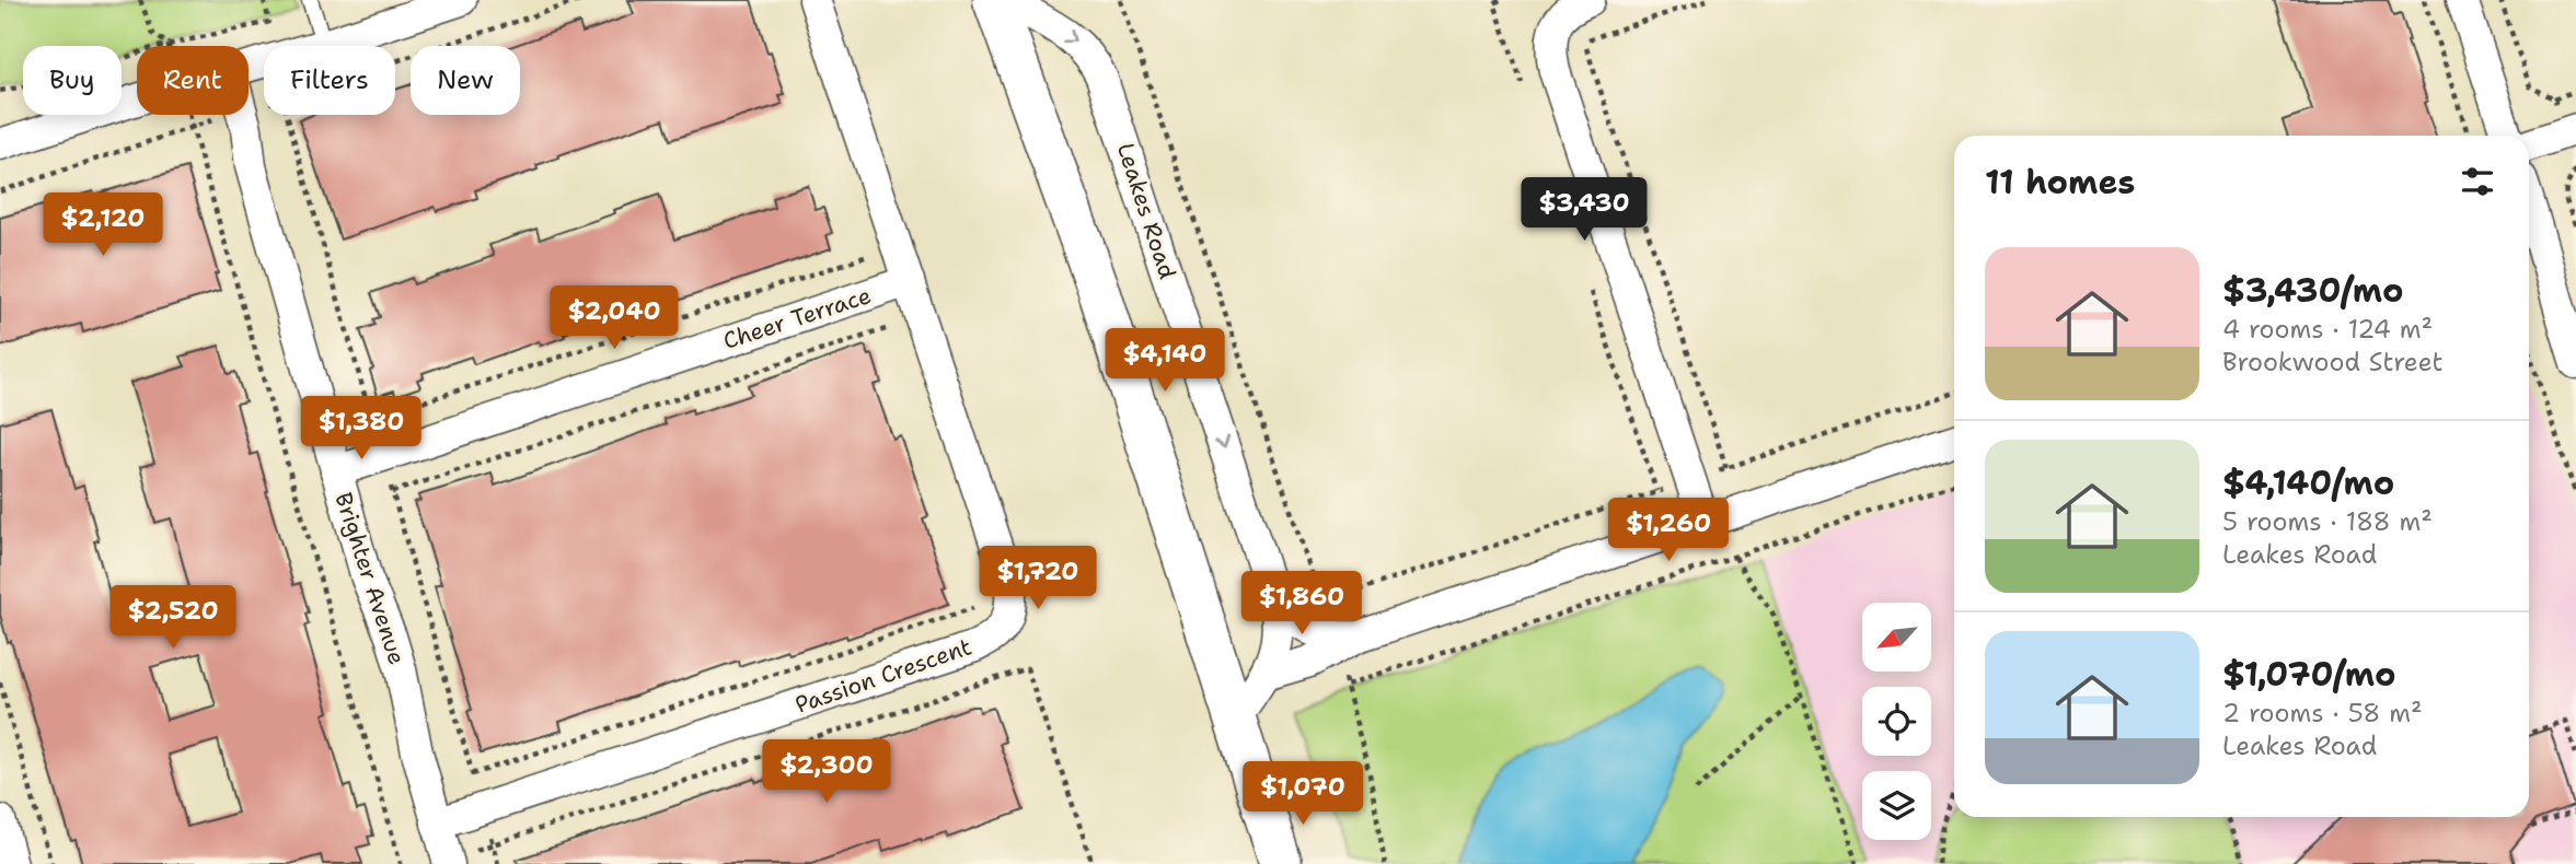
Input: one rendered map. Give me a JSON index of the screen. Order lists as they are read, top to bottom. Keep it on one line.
{"streets":{"street":["Leakes Road","Cheer Terrace","Brighter Avenue","Passion Crescent"]},"crossings":[["Cheer Terrace","Brighter Avenue"],["Cheer Terrace","Passion Crescent"],["Brighter Avenue","Passion Crescent"]],"one_way":["Leakes Road"],"north":"bottom left","page":{"chip":["Buy","Rent","Filters","New"],"heading":"11 homes","price":["$3,430","$2,120","$2,040","$4,140","$1,380","$1,260","$1,720","$1,860","$2,520","$2,300","$1,070"],"list":[{"name":"$3,430/mo","note":"4 rooms · 124 m² · Brookwood Street"},{"name":"$4,140/mo","note":"5 rooms · 188 m² · Leakes Road"},{"name":"$1,070/mo","note":"2 rooms · 58 m² · Leakes Road"}]}}
